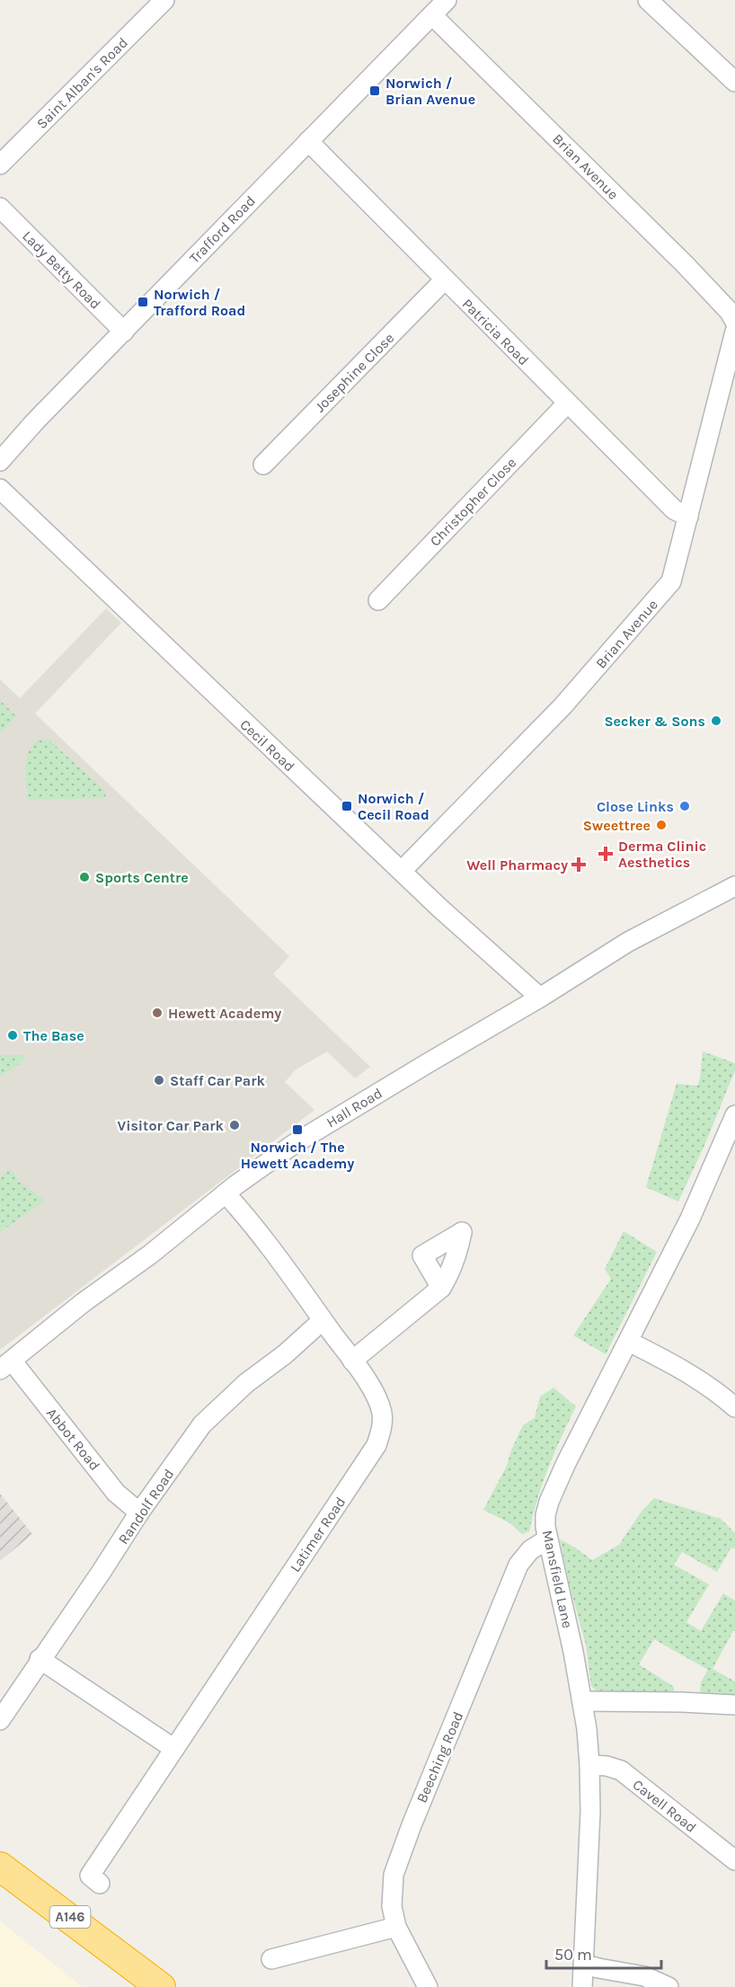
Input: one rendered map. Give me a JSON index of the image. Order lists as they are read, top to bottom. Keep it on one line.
{"streets":{"highway":["A146"],"street":["Saint Alban's Road","Brian Avenue","Trafford Road","Lady Betty Road","Patricia Road","Josephine Close","Christopher Close","Cecil Road","Hall Road","Abbot Road","Randolf Road","Latimer Road","Mansfield Lane","Beeching Road","Cavell Road"]},"crossings":[["Brian Avenue","Trafford Road"],["Brian Avenue","Patricia Road"],["Brian Avenue","Cecil Road"],["Trafford Road","Lady Betty Road"],["Trafford Road","Patricia Road"],["Patricia Road","Josephine Close"],["Patricia Road","Christopher Close"],["Cecil Road","Hall Road"],["Hall Road","Abbot Road"],["Hall Road","Latimer Road"],["Abbot Road","Randolf Road"],["Randolf Road","Latimer Road"],["Mansfield Lane","Beeching Road"],["Mansfield Lane","Cavell Road"]],"places":{"transit":["Norwich / Brian Avenue","Norwich / Trafford Road","Norwich / Cecil Road","Norwich / The Hewett Academy"],"other":["Secker & Sons","Close Links","Sweettree","Sports Centre","Hewett Academy","The Base","Staff Car Park","Visitor Car Park"],"health":["Derma Clinic Aesthetics","Well Pharmacy"]},"scale_bar":"50 m"}
